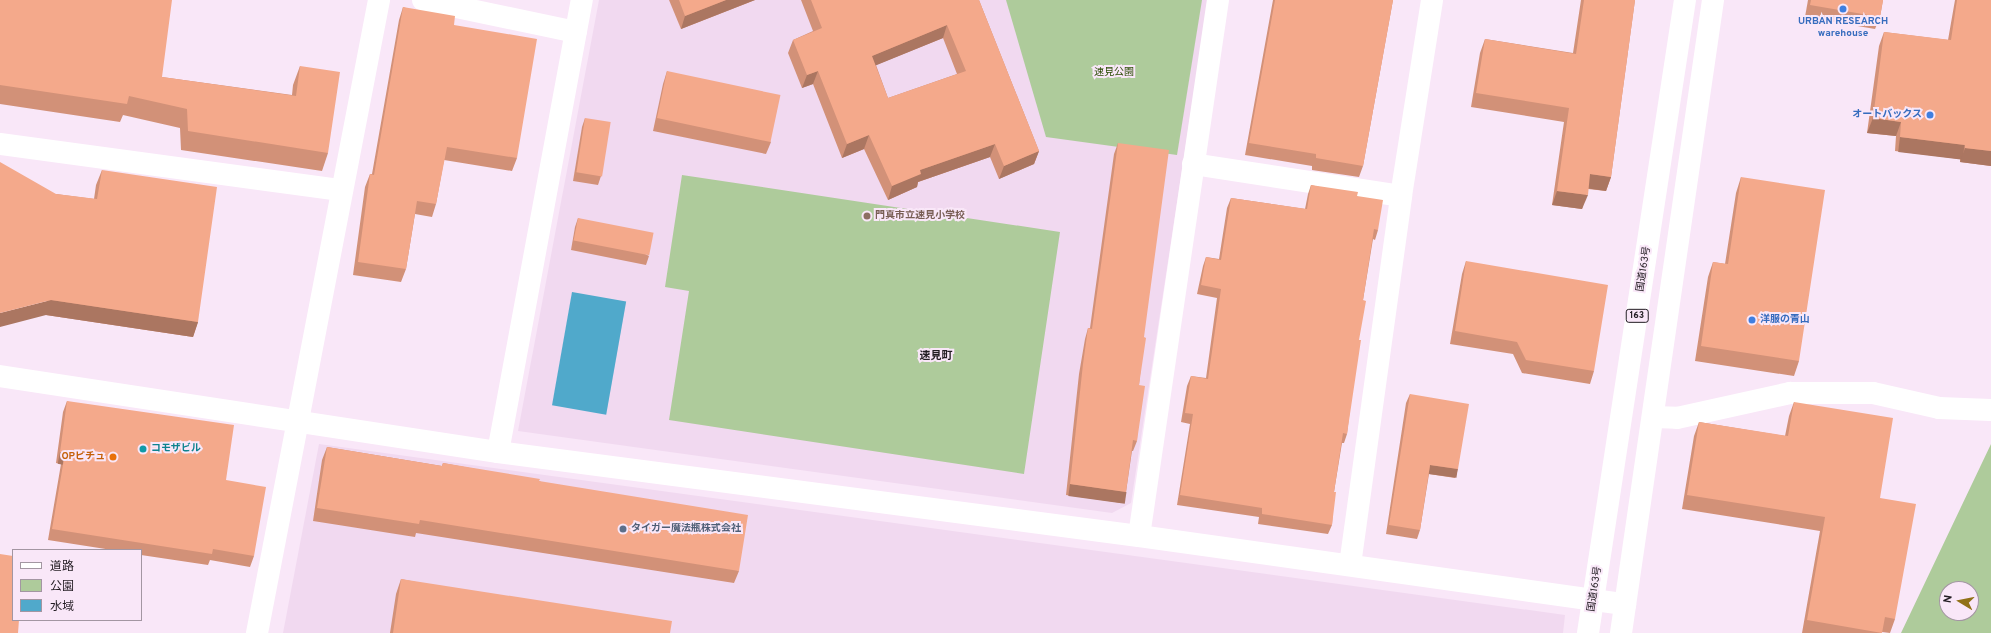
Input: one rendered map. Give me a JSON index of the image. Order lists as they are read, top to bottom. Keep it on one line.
{"streets":{"main road":["国道163号","163"]},"districts":["速見町"],"parks":["速見公園"],"places":["URBAN RESEARCH warehouse","オートバックス","門真市立速見小学校","洋服の青山","コモザビル","OPピチュ","タイガー魔法瓶株式会社"],"legend":["道路","公園","水域"],"north":"left"}
